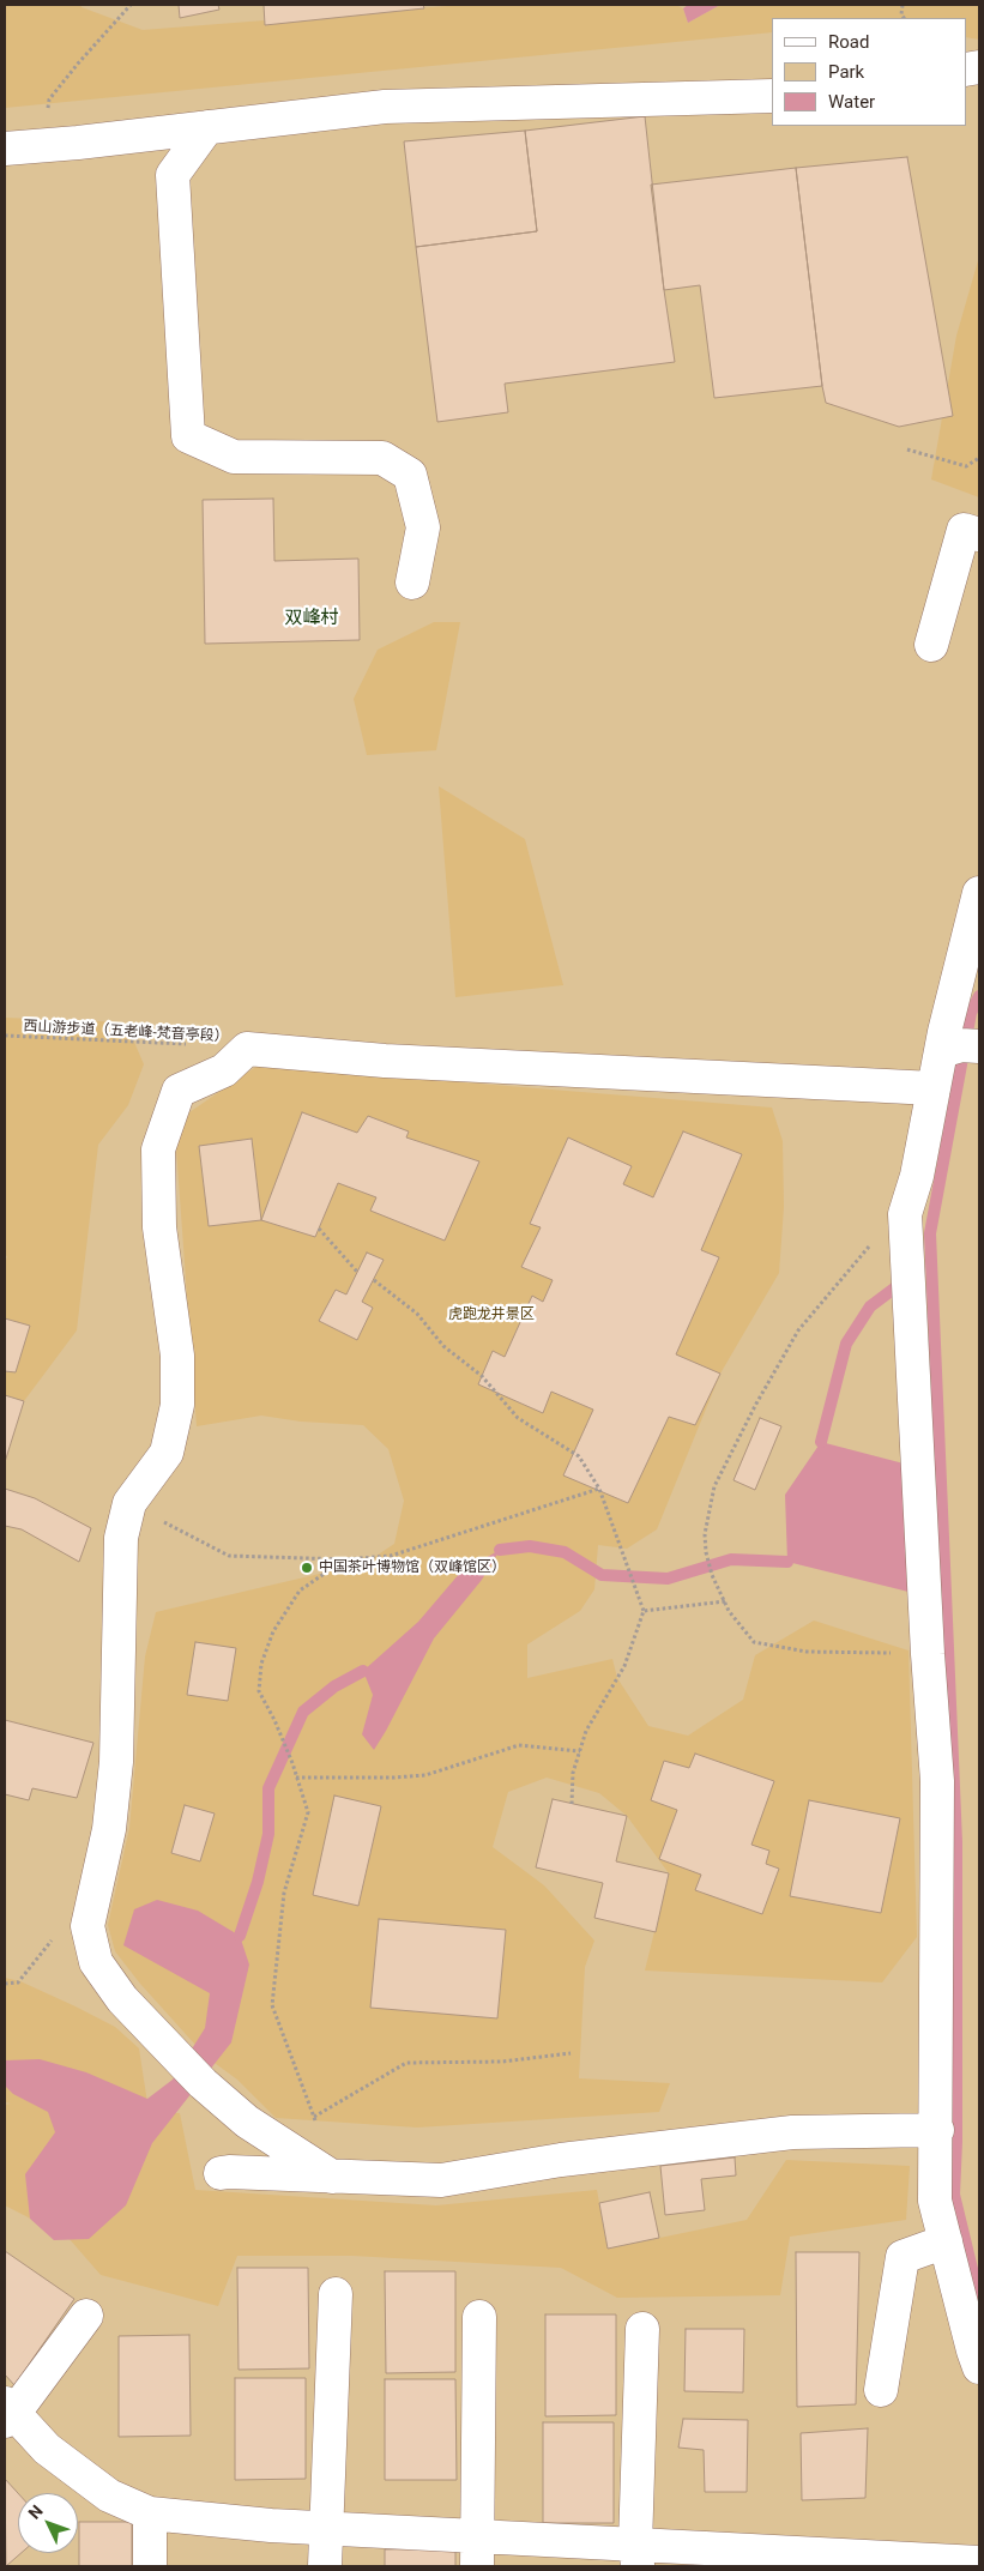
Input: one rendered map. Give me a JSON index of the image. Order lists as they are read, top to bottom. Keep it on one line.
{"streets":{"path":["西山游步道（五老峰-梵音亭段）"]},"districts":["双峰村"],"parks":["虎跑龙井景区"],"places":["中国茶叶博物馆（双峰馆区）"],"legend":["Road","Park","Water"],"north":"top left"}
